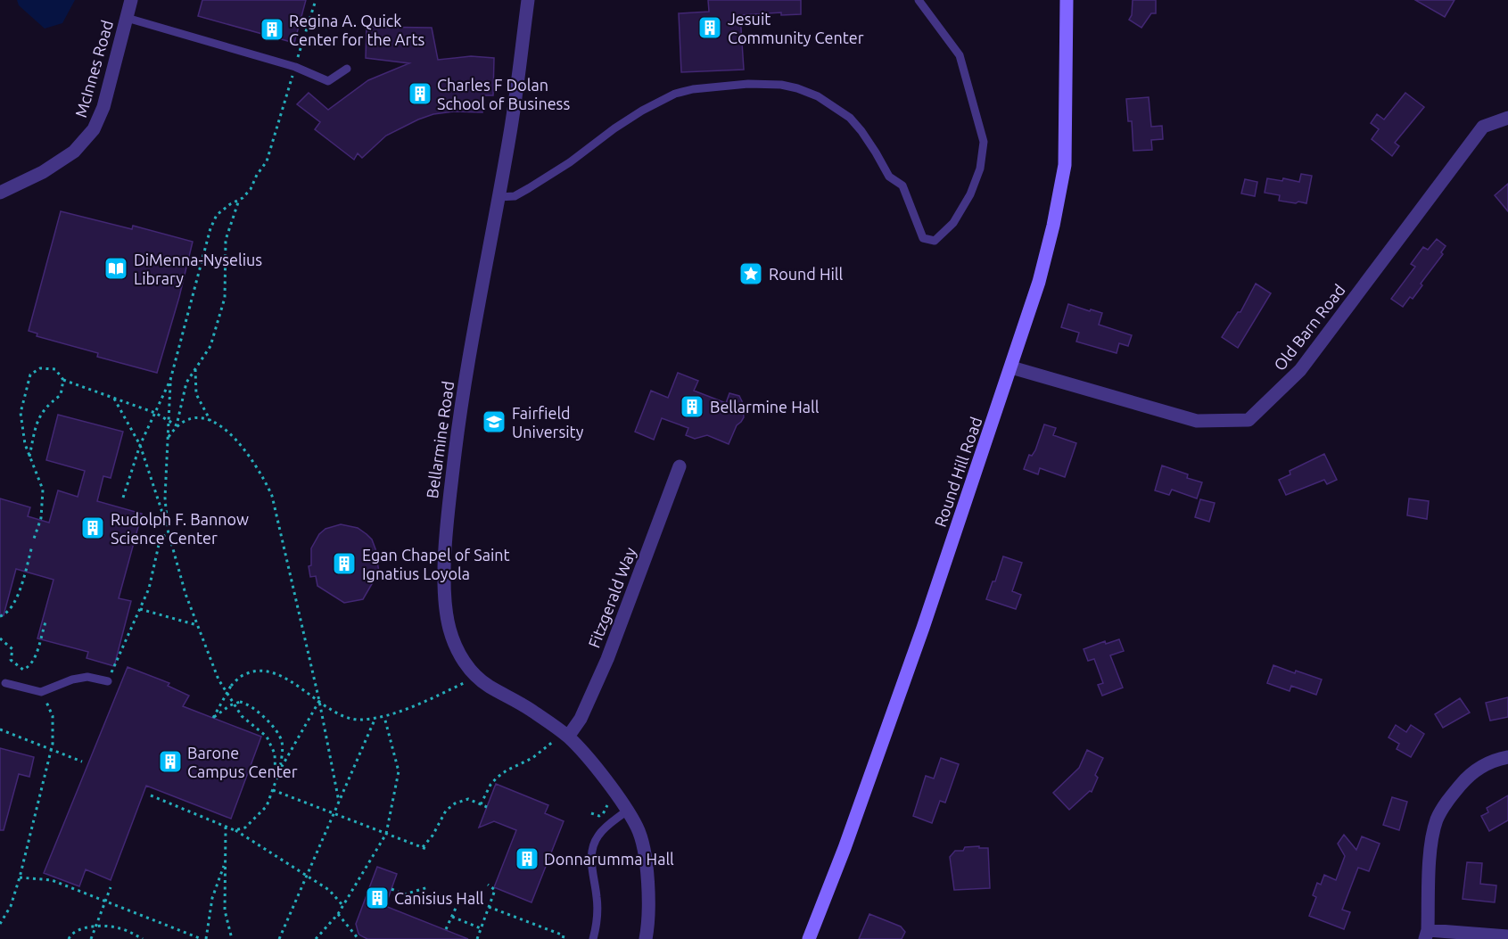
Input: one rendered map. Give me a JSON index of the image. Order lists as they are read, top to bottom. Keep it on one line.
{"streets":{"main road":["Round Hill Road"],"street":["McInnes Road","Old Barn Road","Bellarmine Road","Fitzgerald Way"]},"crossings":[["Old Barn Road","Round Hill Road"],["Bellarmine Road","Fitzgerald Way"]],"places":{"building":["Jesuit Community Center","Regina A. Quick Center for the Arts","Charles F Dolan School of Business","Bellarmine Hall","Rudolph F. Bannow Science Center","Egan Chapel of Saint Ignatius Loyola","Barone Campus Center","Donnarumma Hall","Canisius Hall"],"library":["DiMenna-Nyselius Library"],"place":["Round Hill"],"school or university":["Fairfield University"]}}
